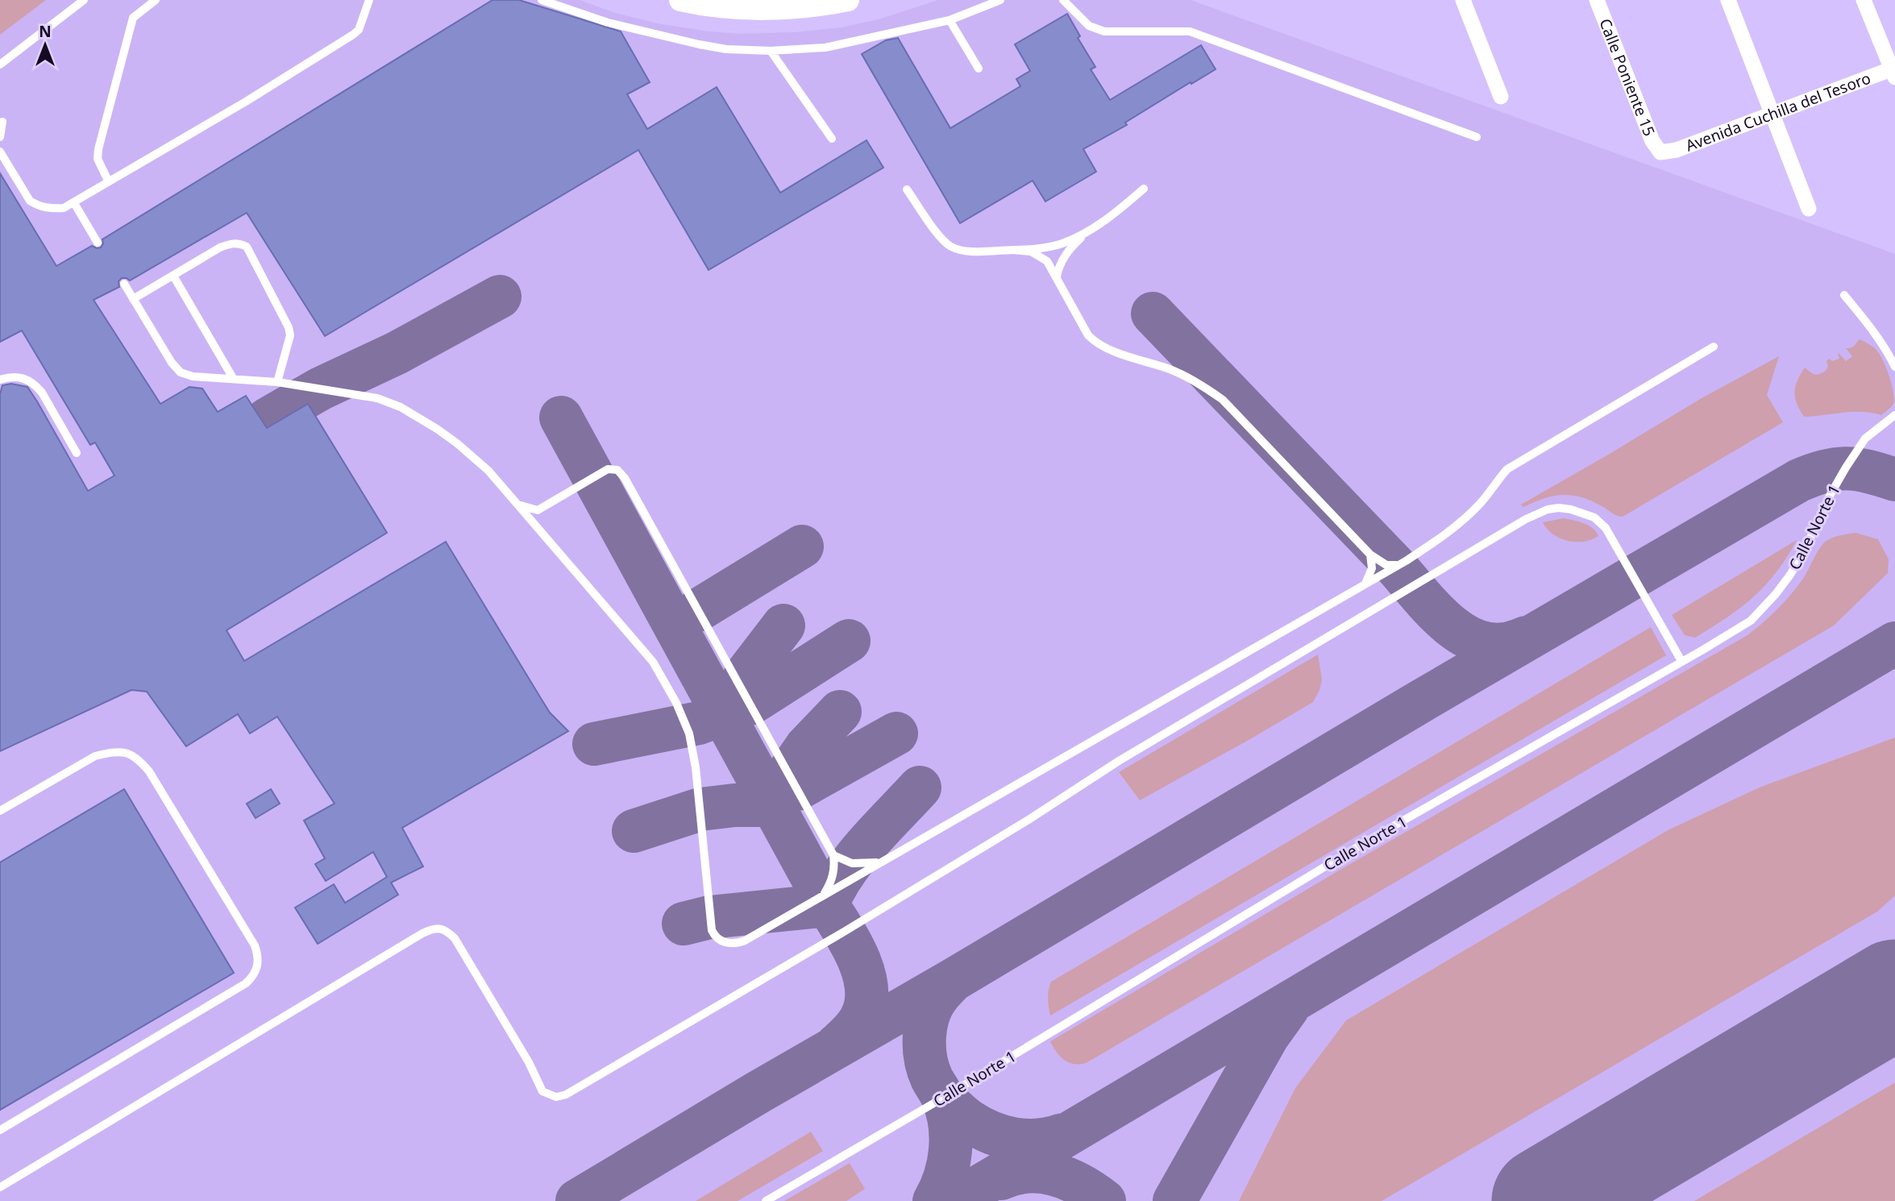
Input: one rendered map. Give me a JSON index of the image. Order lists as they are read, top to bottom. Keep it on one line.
{"streets":{"street":["Calle Poniente 15","Avenida Cuchilla del Tesoro"],"lane":["Calle Norte 1"]},"crossings":[["Calle Poniente 15","Avenida Cuchilla del Tesoro"]],"north":"top"}
